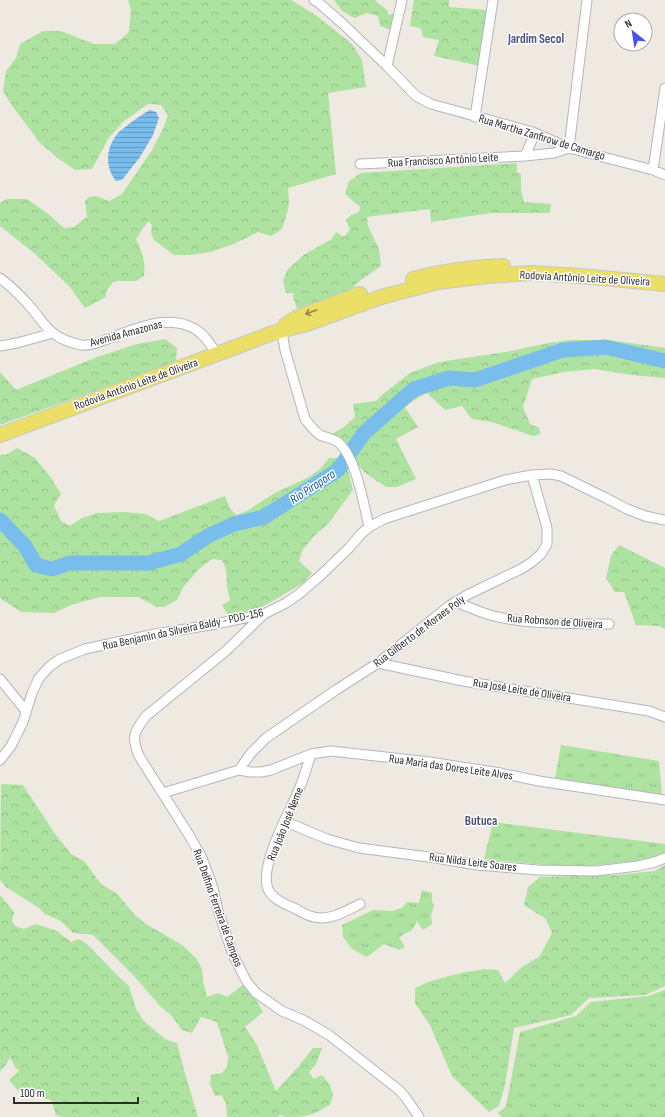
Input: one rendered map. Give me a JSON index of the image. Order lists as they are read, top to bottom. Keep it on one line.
{"streets":{"main road":["Rodovia Antônio Leite de Oliveira"],"street":["Rua Martha Zanfirow de Camargo","Rua Francisco Antônio Leite","Avenida Amazonas","Rua Robnson de Oliveira","Rua Benjamin da Silveira Baldy - PDD-156","Rua Gilberto de Moraes Poly","Rua José Leite de Oliveira","Rua Maria das Dores Leite Alves","Rua João José Neme","Rua Nilda Leite Soares","Rua Delfino Ferreira de Campos"]},"crossings":[["Rua Martha Zanfirow de Camargo","Rua Francisco Antônio Leite"],["Rodovia Antônio Leite de Oliveira","Avenida Amazonas"],["Rua Robnson de Oliveira","Rua Gilberto de Moraes Poly"],["Rua Benjamin da Silveira Baldy - PDD-156","Rua Gilberto de Moraes Poly"],["Rua Benjamin da Silveira Baldy - PDD-156","Rua Delfino Ferreira de Campos"],["Rua Gilberto de Moraes Poly","Rua José Leite de Oliveira"],["Rua Gilberto de Moraes Poly","Rua Maria das Dores Leite Alves"],["Rua Maria das Dores Leite Alves","Rua João José Neme"],["Rua João José Neme","Rua Nilda Leite Soares"]],"districts":["Jardim Secol","Butuca"],"water":["Rio Pirapora"],"scale_bar":"100 m","north":"top left"}
